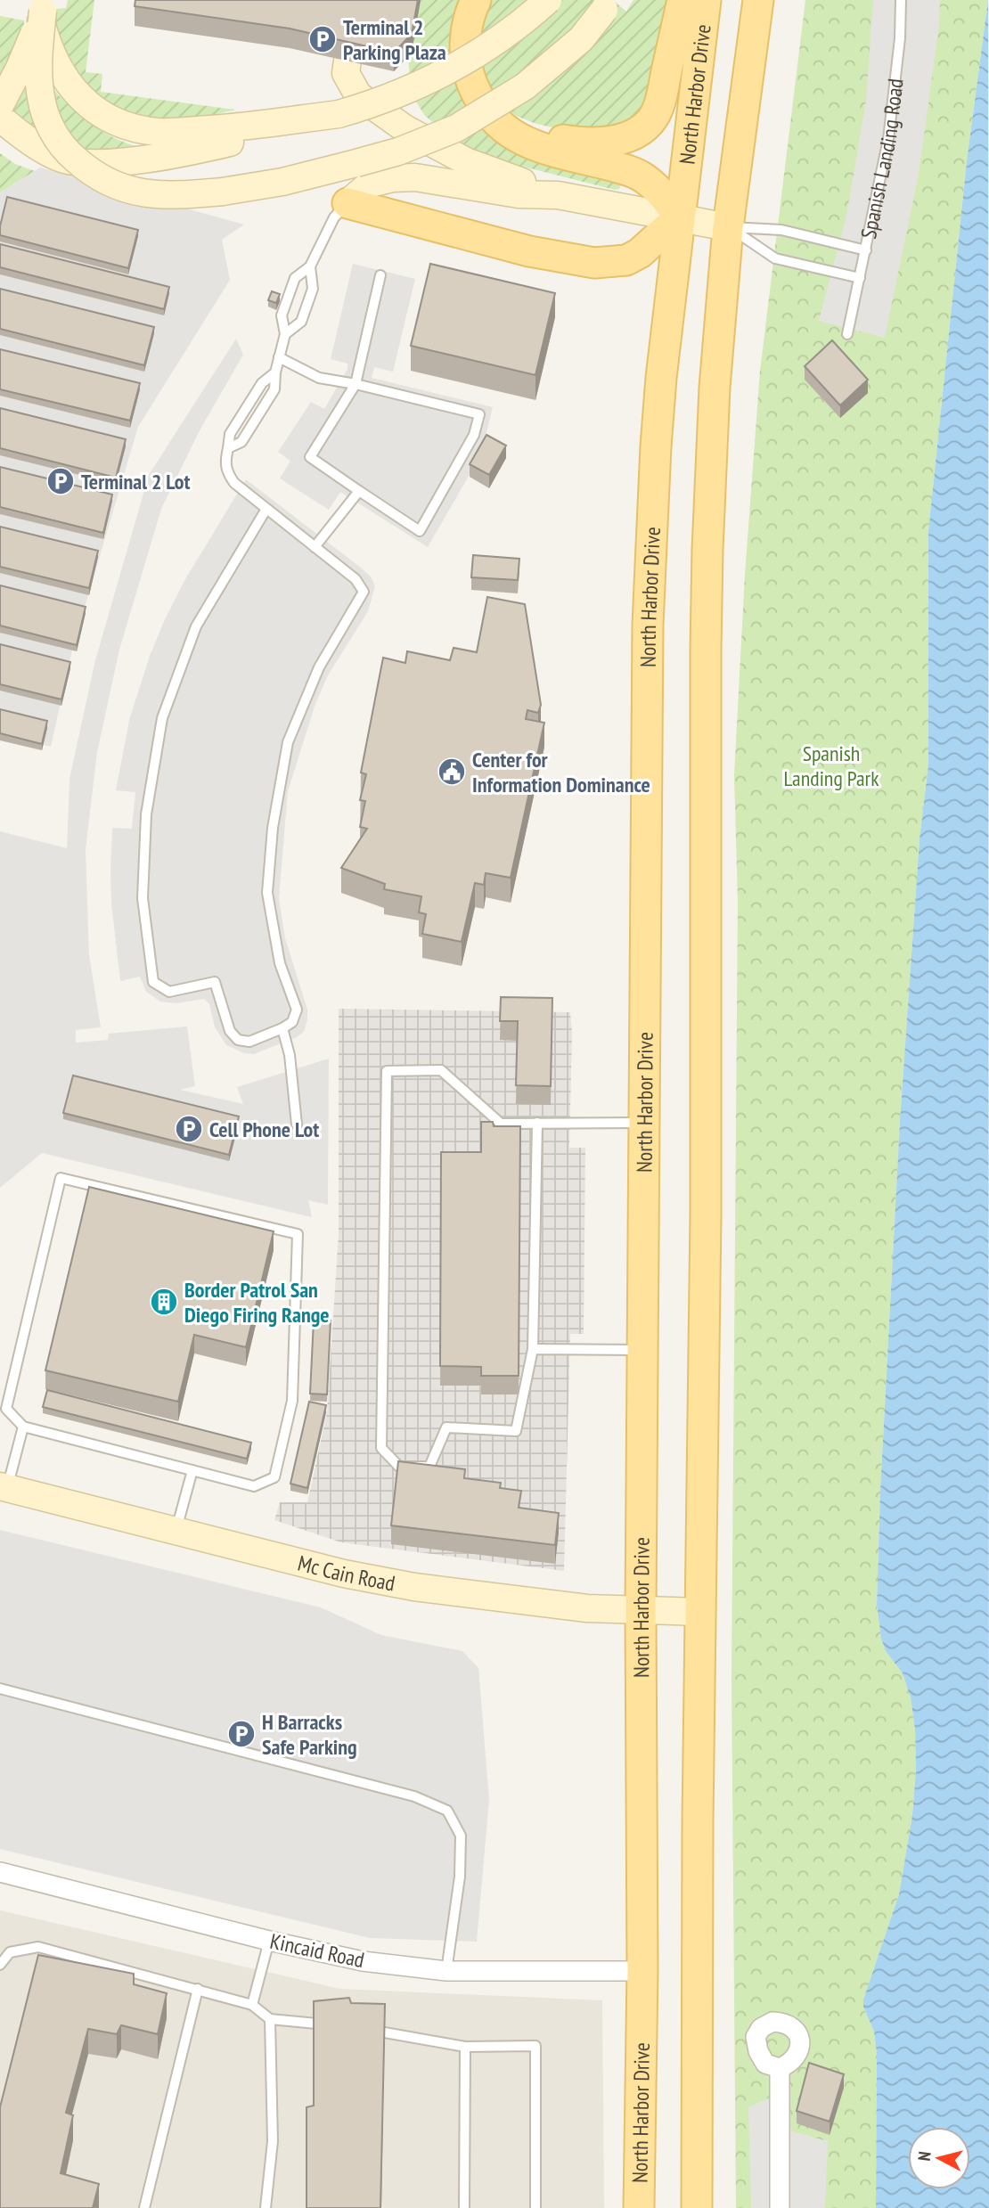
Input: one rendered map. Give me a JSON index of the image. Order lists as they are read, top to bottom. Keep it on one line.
{"streets":{"main road":["North Harbor Drive","Spanish Landing Road","Mc Cain Road"],"street":["Kincaid Road"]},"crossings":[["North Harbor Drive","Spanish Landing Road"],["North Harbor Drive","Mc Cain Road"],["North Harbor Drive","Kincaid Road"]],"parks":["Spanish Landing Park"],"places":{"parking":["Terminal 2 Parking Plaza","Terminal 2 Lot","Cell Phone Lot","H Barracks Safe Parking"],"public building":["Center for Information Dominance"],"building":["Border Patrol San Diego Firing Range"]},"north":"left"}
